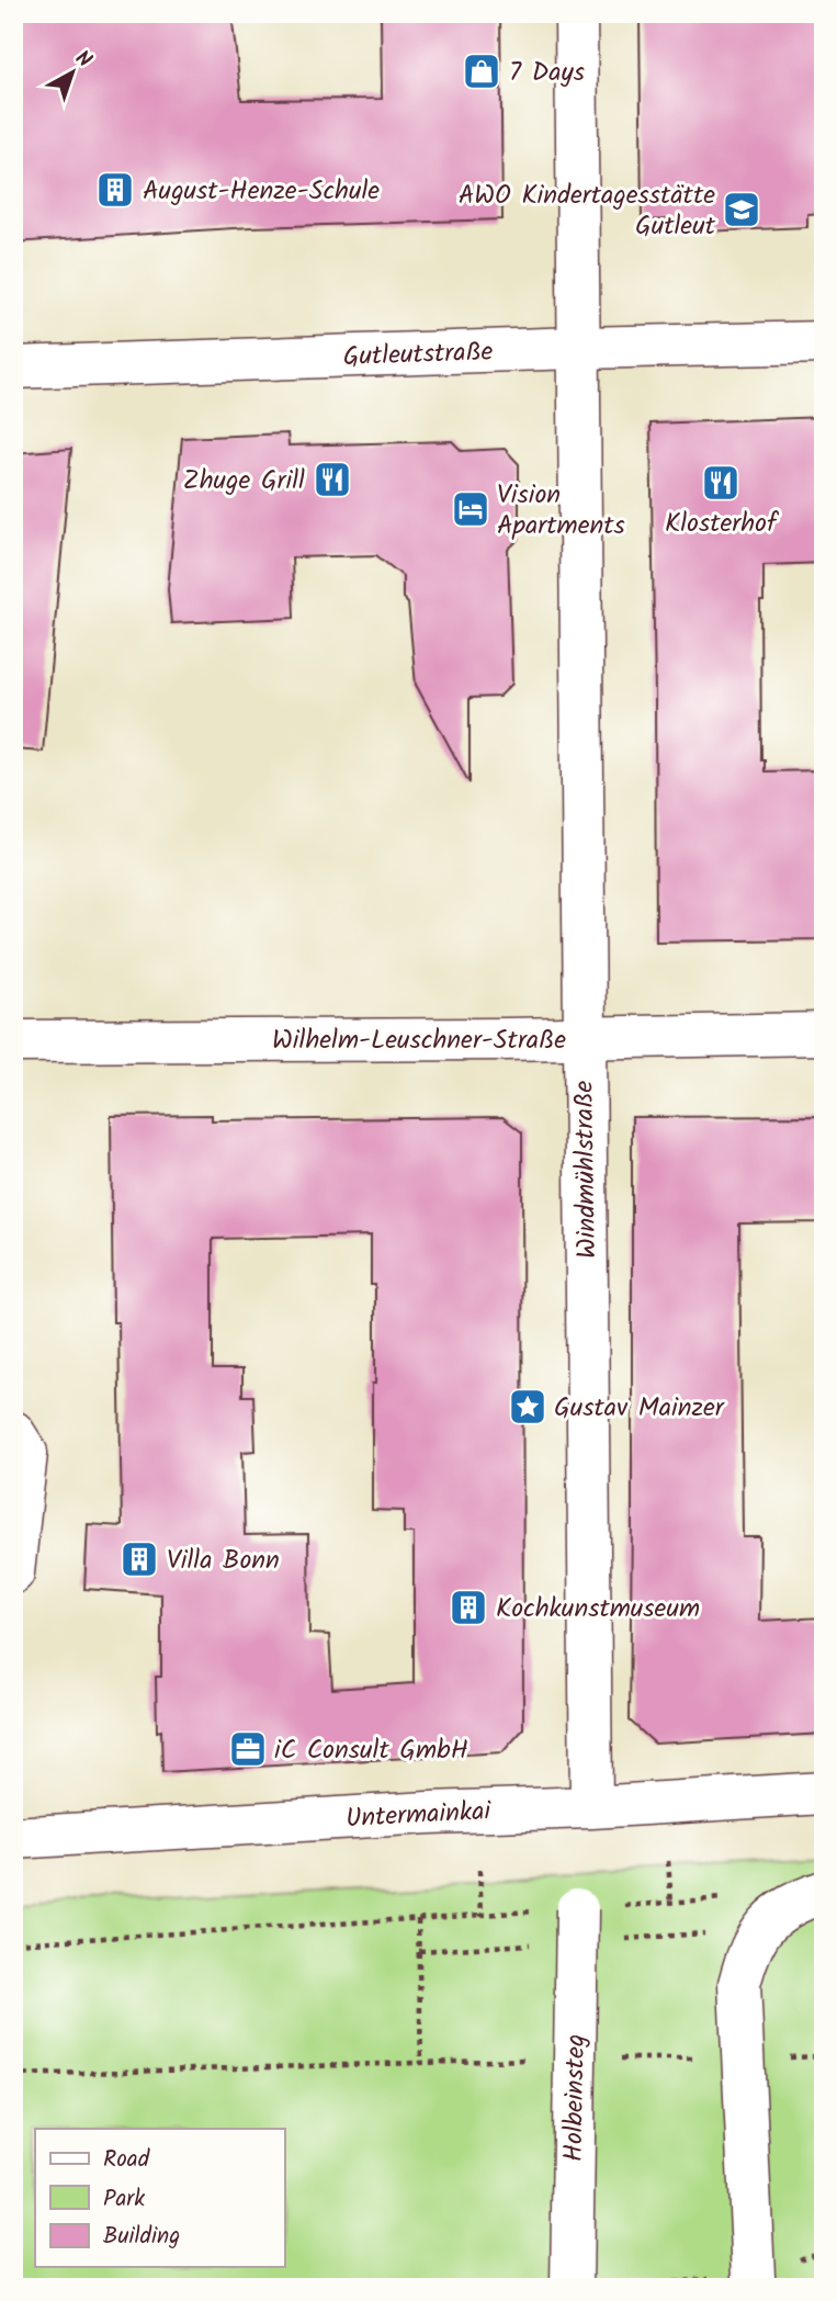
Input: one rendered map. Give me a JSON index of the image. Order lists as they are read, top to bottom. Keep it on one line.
{"streets":{"street":["Gutleutstraße","Wilhelm-Leuschner-Straße","Windmühlstraße","Untermainkai","Holbeinsteg"]},"crossings":[["Gutleutstraße","Windmühlstraße"],["Wilhelm-Leuschner-Straße","Windmühlstraße"],["Windmühlstraße","Untermainkai"]],"places":{"shop":["7 Days"],"building":["August-Henze-Schule","Villa Bonn","Kochkunstmuseum"],"school or university":["AWO Kindertagesstätte Gutleut"],"restaurant":["Zhuge Grill","Klosterhof"],"hotel":["Vision Apartments"],"place":["Gustav Mainzer"],"office":["iC Consult GmbH"]},"legend":["Road","Park","Building"],"north":"top right"}
